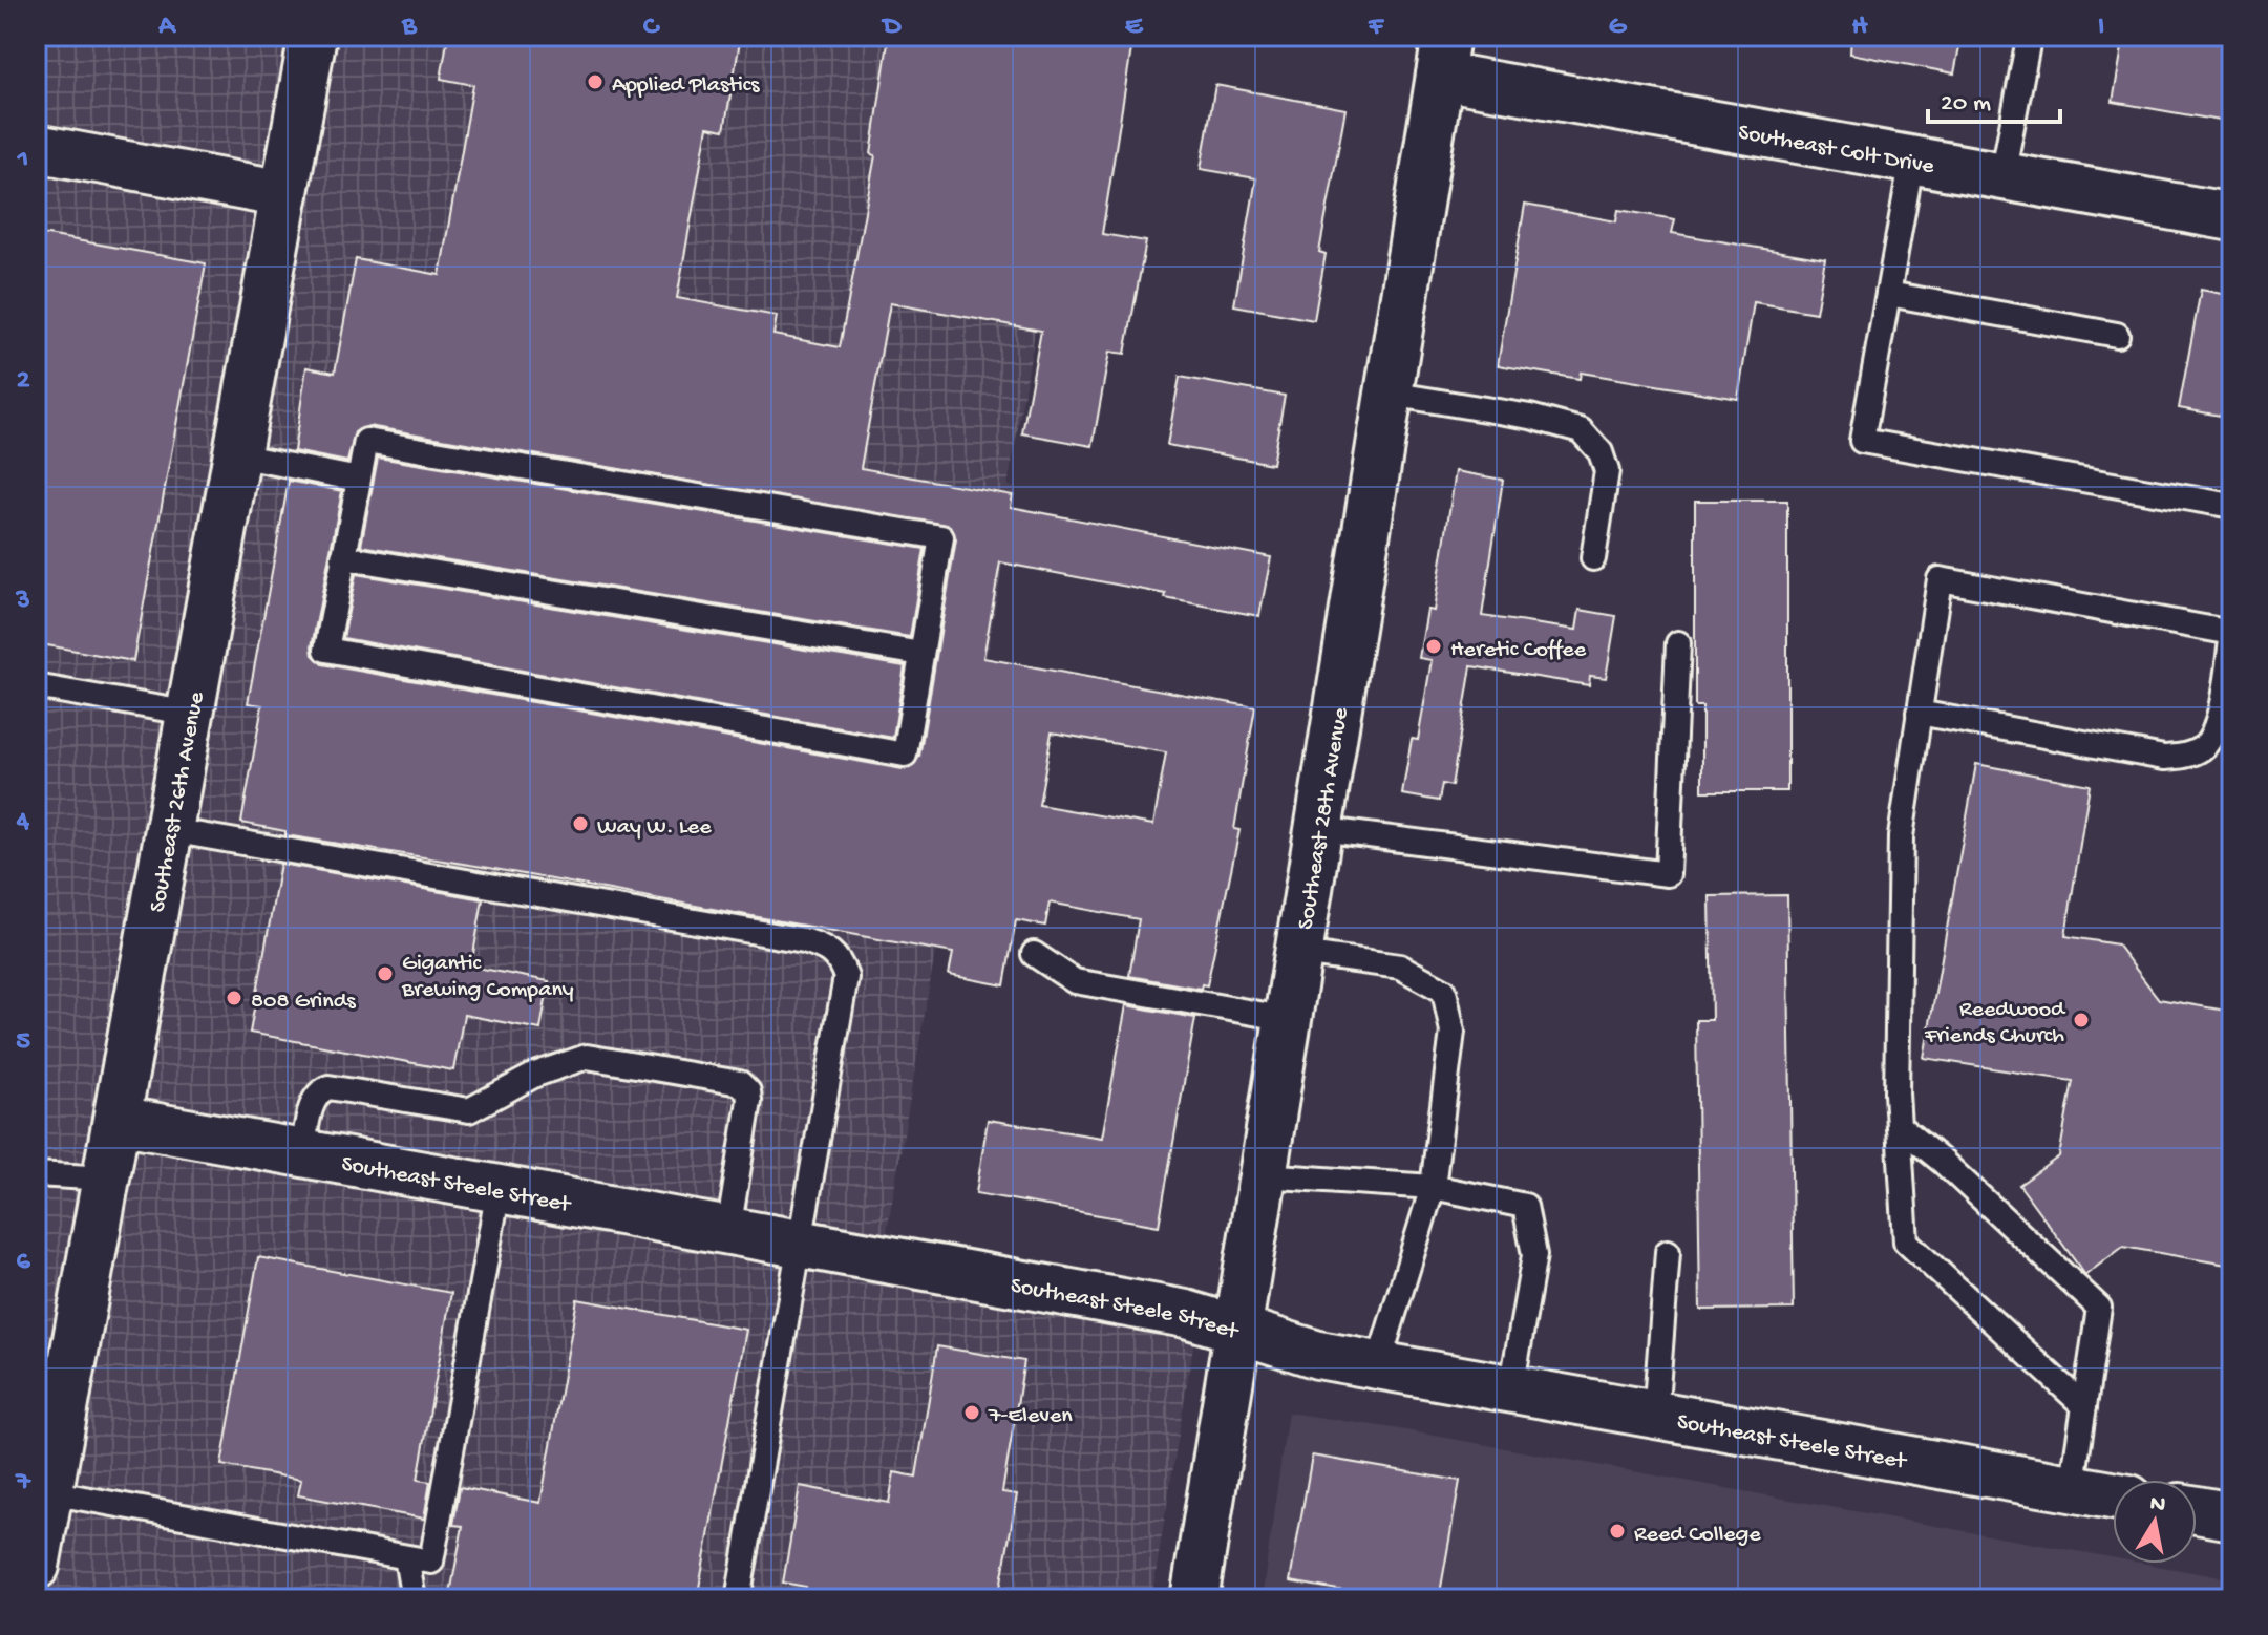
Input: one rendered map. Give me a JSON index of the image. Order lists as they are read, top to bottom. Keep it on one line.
{"streets":{"street":["Southeast Colt Drive","Southeast 26th Avenue","Southeast 28th Avenue","Southeast Steele Street"]},"crossings":[["Southeast Colt Drive","Southeast 28th Avenue"],["Southeast 26th Avenue","Southeast Steele Street"],["Southeast 28th Avenue","Southeast Steele Street"]],"places":["Applied Plastics","Heretic Coffee","Way W. Lee","Gigantic Brewing Company","808 Grinds","Reedwood Friends Church","7-Eleven","Reed College"],"scale_bar":"20 m","north":"top","grid":{"columns":["A","B","C","D","E","F","G","H","I"],"rows":["1","2","3","4","5","6","7"]}}
